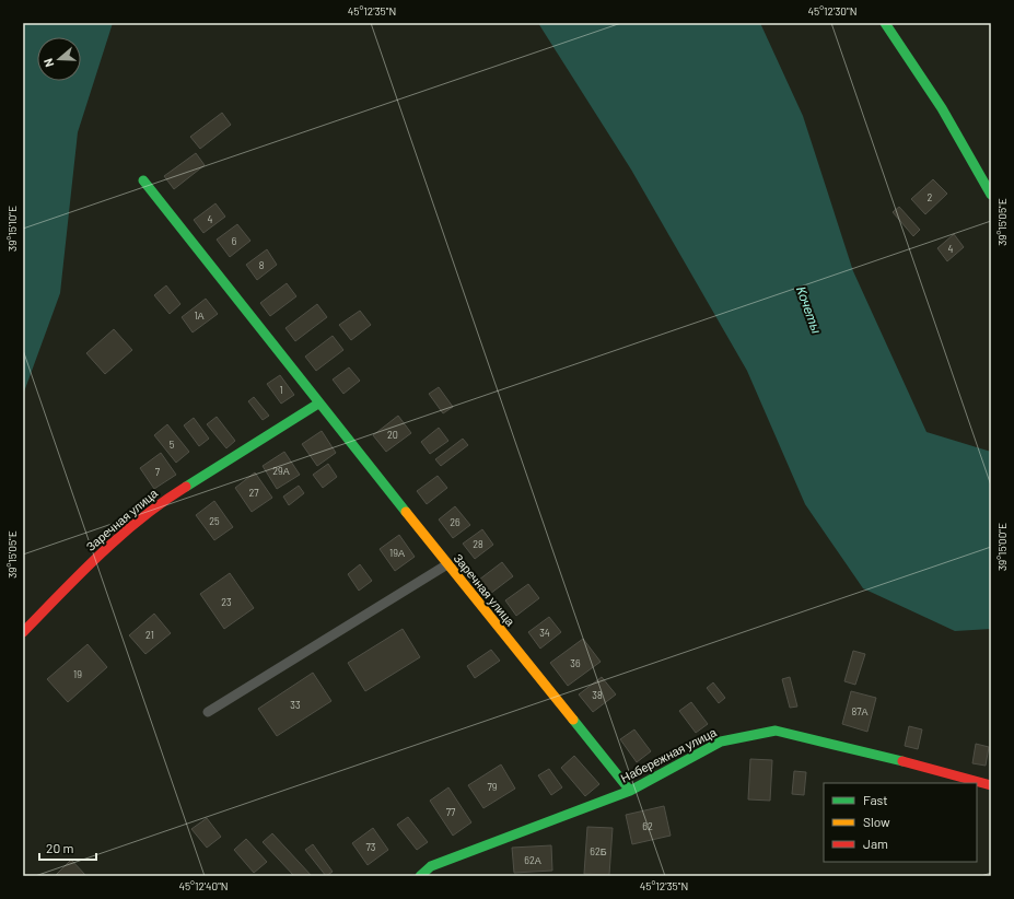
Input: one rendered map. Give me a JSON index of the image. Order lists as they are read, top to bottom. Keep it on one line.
{"streets":{"street":["Заречная улица","Набережная улица"]},"crossings":[["Заречная улица","Набережная улица"]],"water":["Кочеты"],"house_numbers":["2","4","6","4","8","1А","1","20","5","29А","7","27","25","26","28","19А","23","34","21","36","19","38","33","87А","79","77","62","73","62Б","62А"],"legend":["Fast","Slow","Jam"],"scale_bar":"20 m","north":"left","coordinates":["45°12'35\"N","45°12'30\"N","39°15'05\"E","39°15'10\"E","39°15'00\"E","45°12'40\"N"]}
